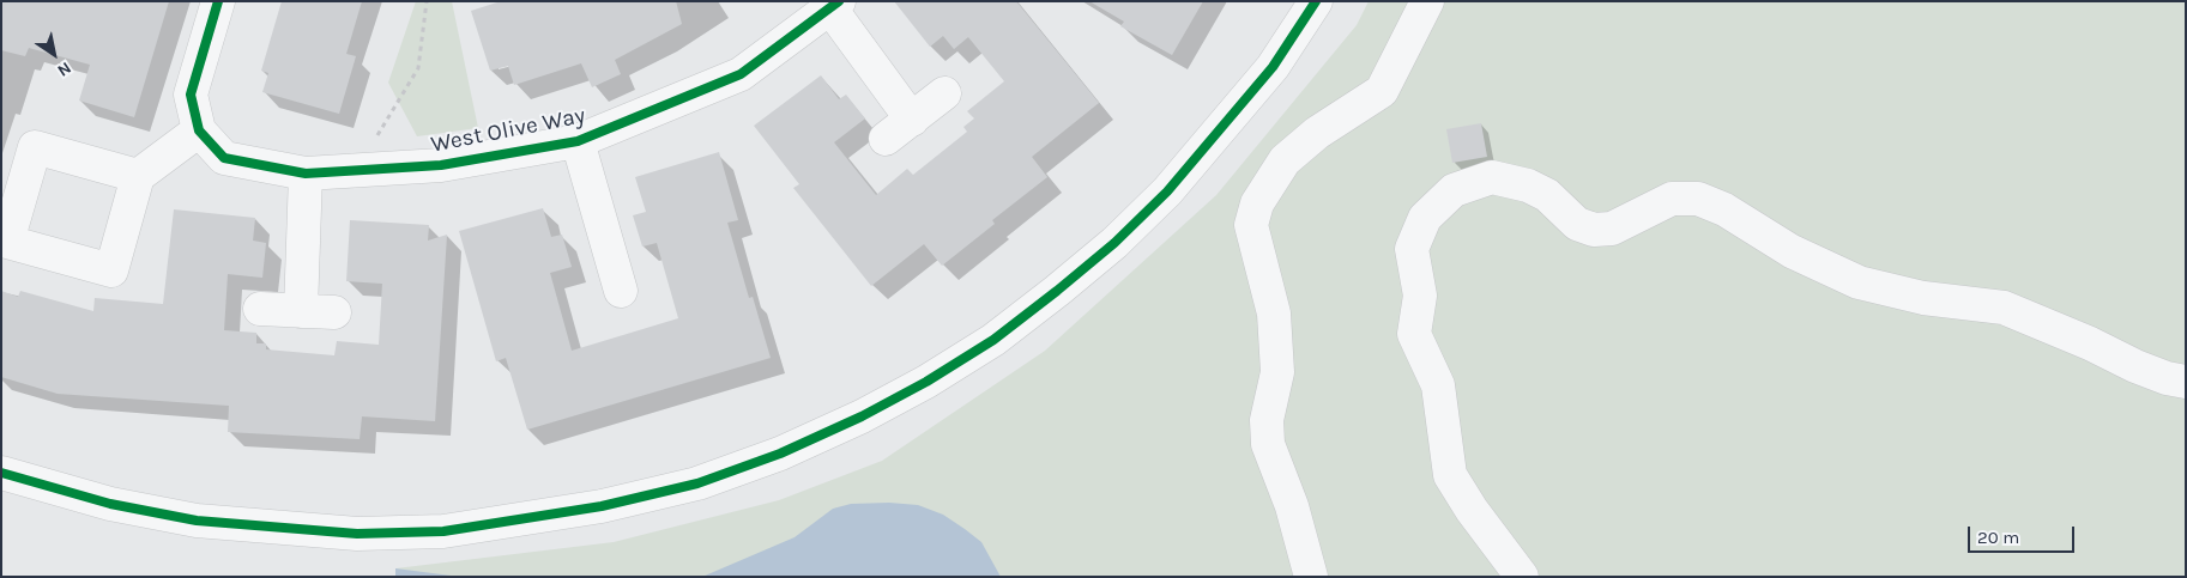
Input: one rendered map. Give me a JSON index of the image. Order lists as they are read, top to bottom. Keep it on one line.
{"streets":{"street":["West Olive Way"]},"scale_bar":"20 m","north":"bottom right"}
